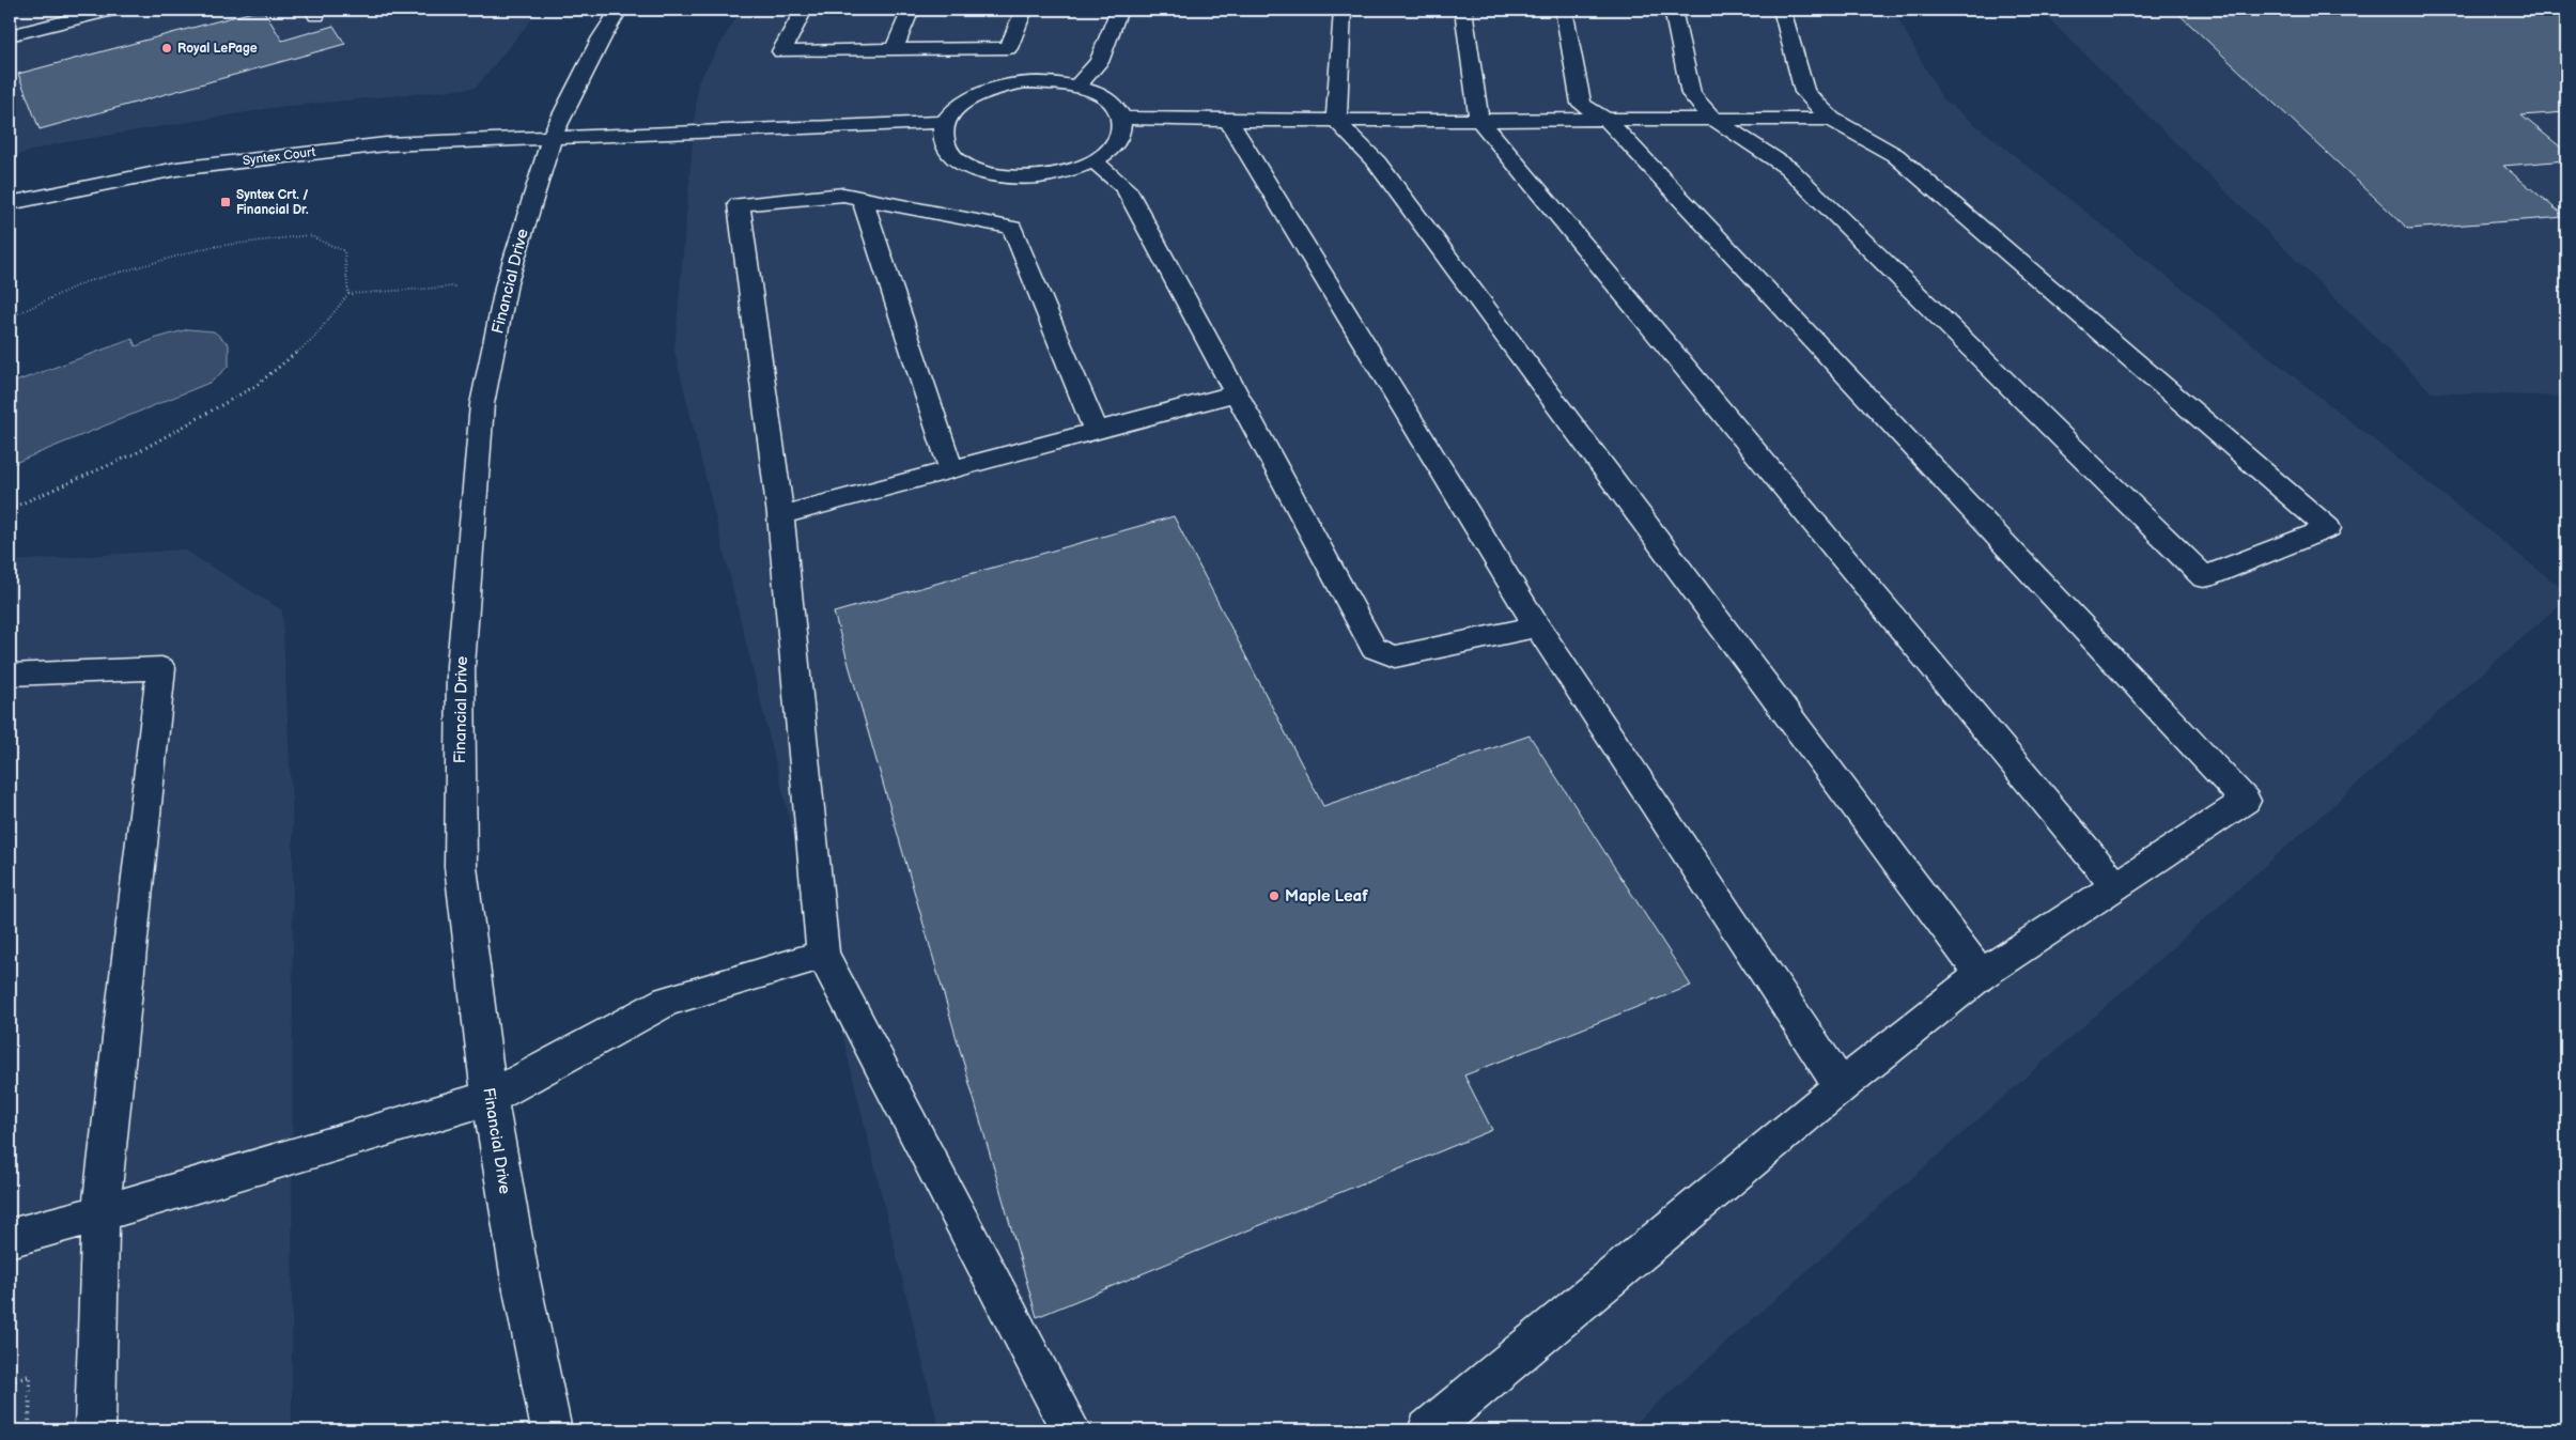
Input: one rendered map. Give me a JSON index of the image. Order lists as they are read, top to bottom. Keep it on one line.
{"streets":{"street":["Syntex Court","Financial Drive"]},"crossings":[["Syntex Court","Financial Drive"]],"places":{"other":["Royal LePage","Maple Leaf"],"transit":["Syntex Crt. / Financial Dr."]}}
